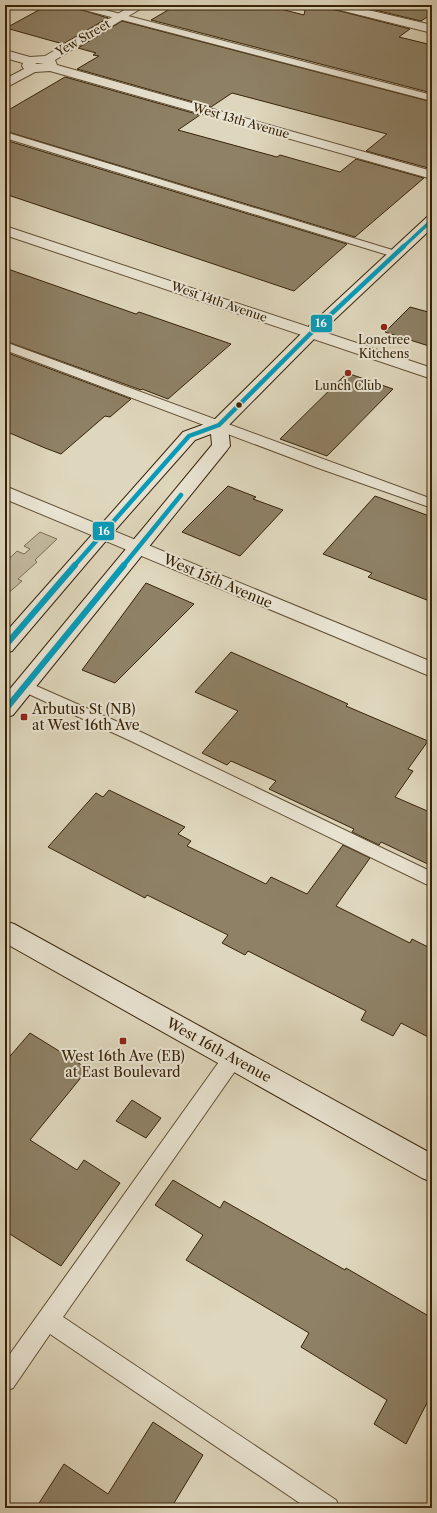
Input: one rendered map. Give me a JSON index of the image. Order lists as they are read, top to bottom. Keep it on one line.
{"streets":{"street":["Yew Street","West 13th Avenue","West 14th Avenue","West 15th Avenue","West 16th Avenue"]},"crossings":[["Yew Street","West 13th Avenue"]],"places":{"other":["Lonetree Kitchens","Lunch Club"],"transit":["Arbutus St (NB) at West 16th Ave","West 16th Ave (EB) at East Boulevard"]},"lines":["transit line 16"]}
